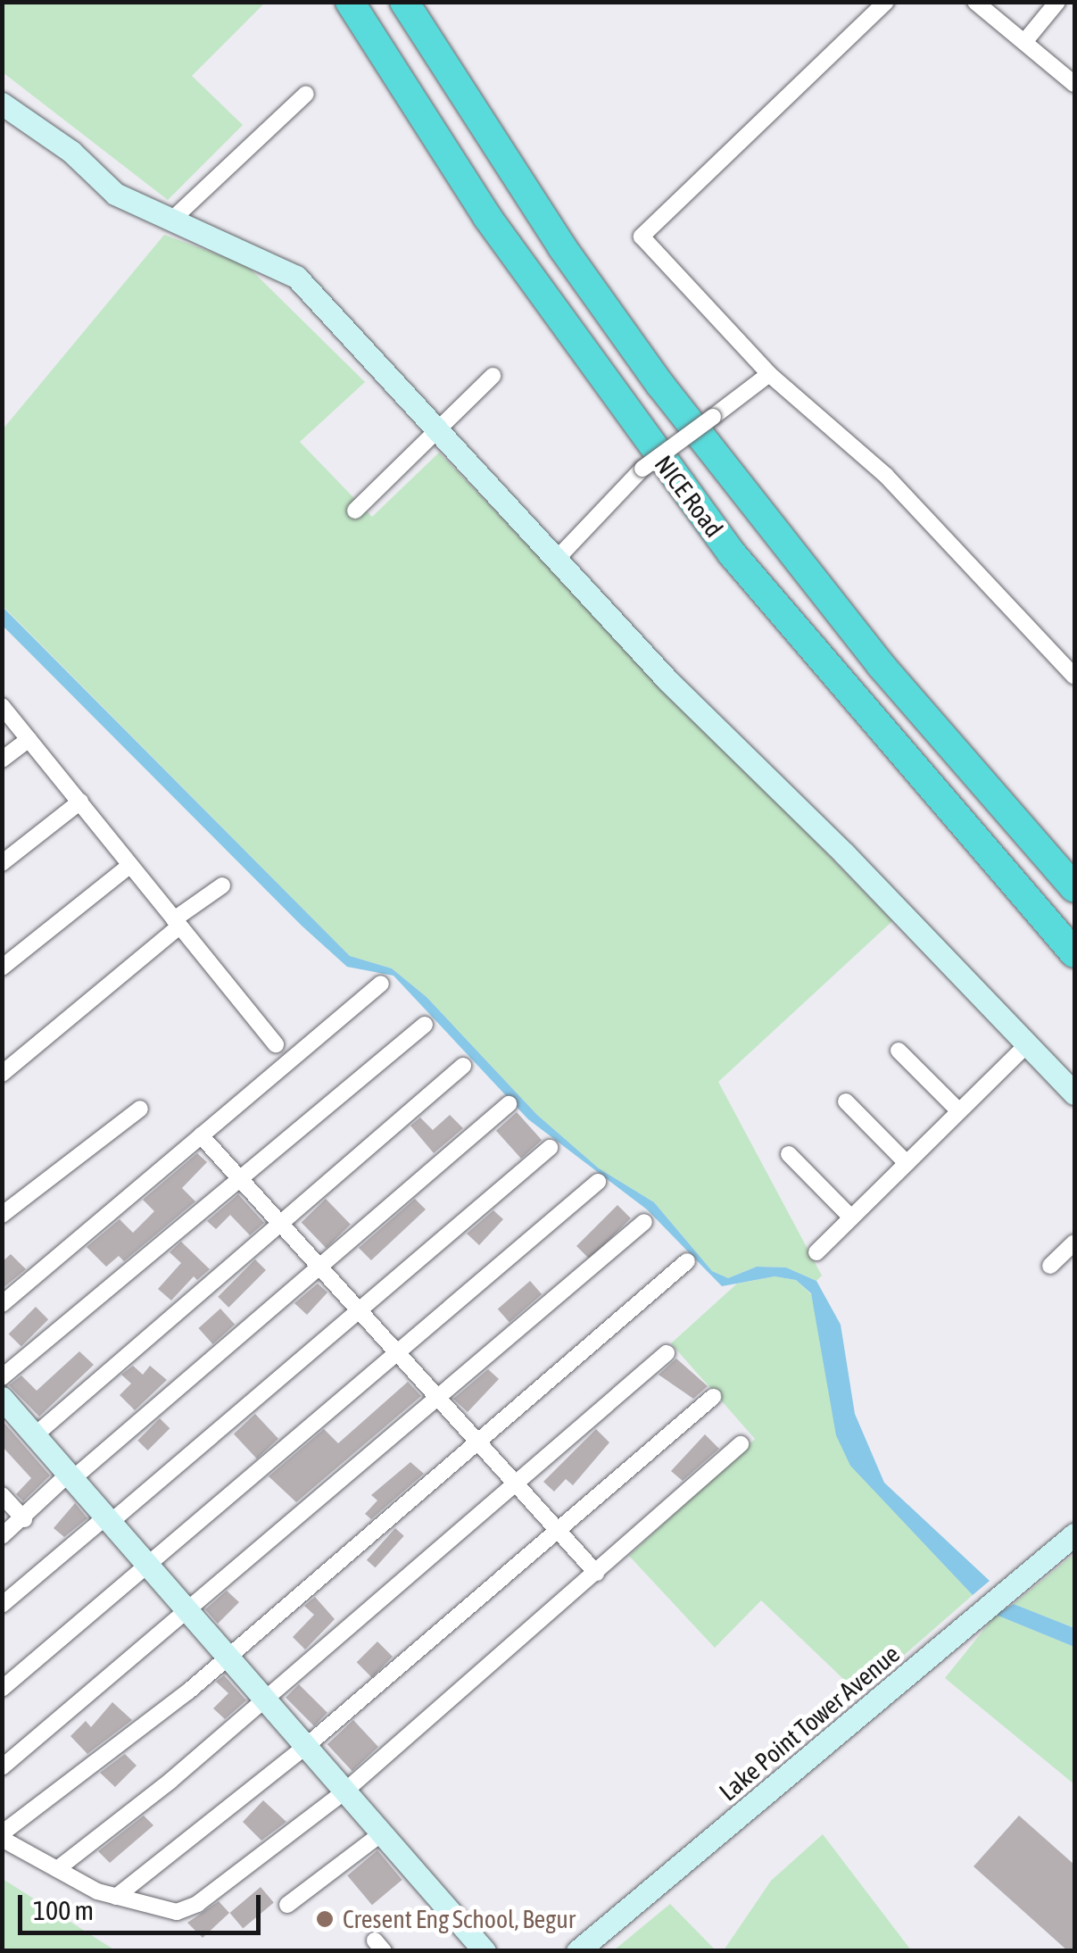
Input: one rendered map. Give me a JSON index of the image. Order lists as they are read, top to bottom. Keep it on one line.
{"streets":{"highway":["NICE Road"],"street":["Lake Point Tower Avenue"]},"places":["Cresent Eng School, Begur"],"scale_bar":"100 m"}
